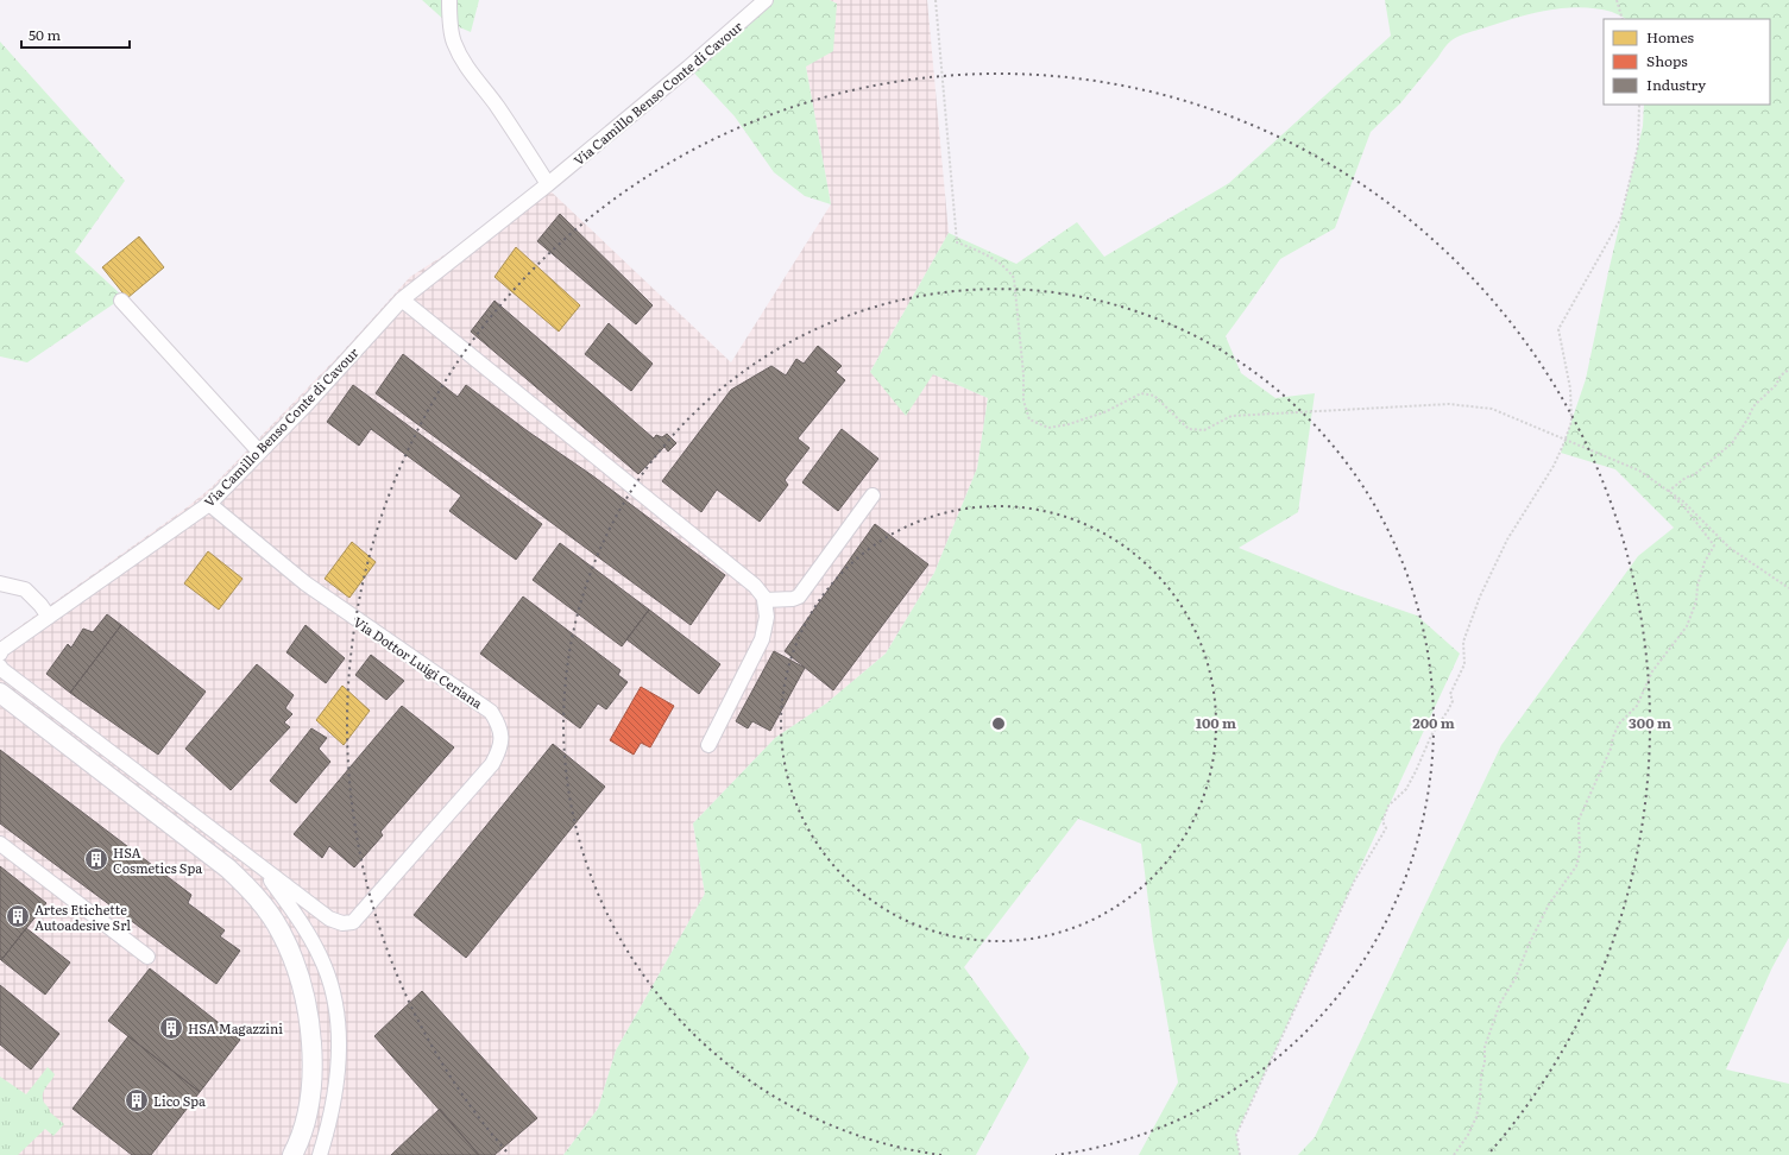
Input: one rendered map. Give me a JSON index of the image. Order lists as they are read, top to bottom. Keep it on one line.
{"streets":{"street":["Via Camillo Benso Conte di Cavour","Via Dottor Luigi Ceriana"]},"crossings":[["Via Camillo Benso Conte di Cavour","Via Dottor Luigi Ceriana"]],"places":{"building":["HSA Cosmetics Spa","Artes Etichette Autoadesive Srl","HSA Magazzini","Lico Spa"]},"legend":["Homes","Shops","Industry"],"scale_bar":"50 m","rings":["100 m","200 m","300 m"]}
